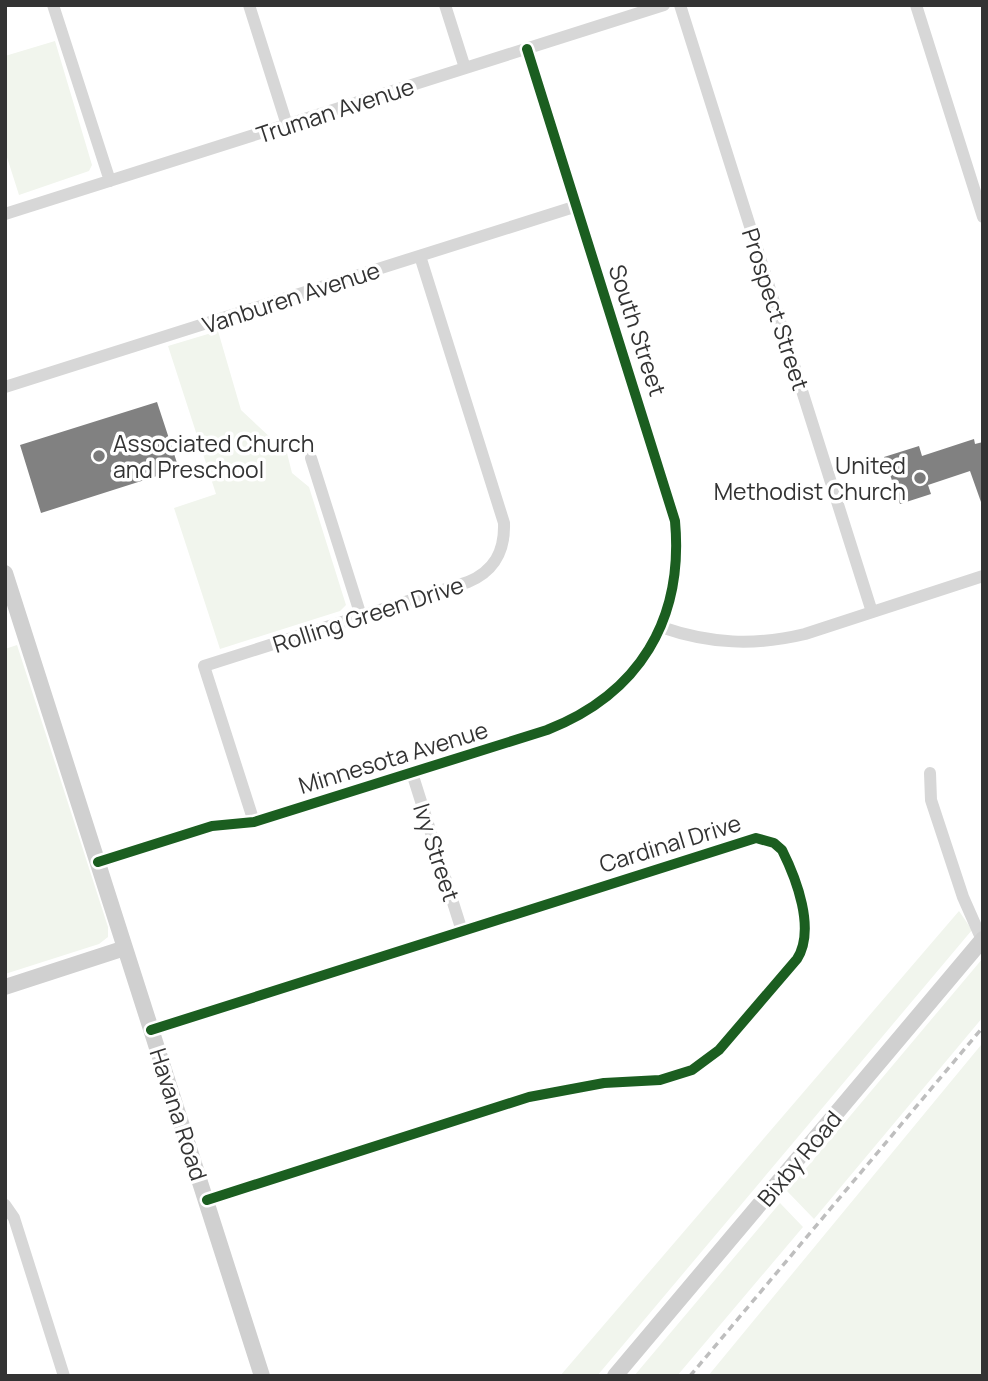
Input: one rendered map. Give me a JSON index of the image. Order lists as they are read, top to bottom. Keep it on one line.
{"streets":{"street":["Truman Avenue","Vanburen Avenue","Prospect Street","South Street","Rolling Green Drive","Minnesota Avenue","Cardinal Drive","Ivy Street","Havana Road","Bixby Road"]},"crossings":[["Truman Avenue","South Street"],["Vanburen Avenue","South Street"],["Vanburen Avenue","Rolling Green Drive"],["South Street","Minnesota Avenue"],["Rolling Green Drive","Minnesota Avenue"],["Minnesota Avenue","Ivy Street"],["Minnesota Avenue","Havana Road"],["Cardinal Drive","Ivy Street"],["Cardinal Drive","Havana Road"]],"places":["Associated Church and Preschool","United Methodist Church"]}
